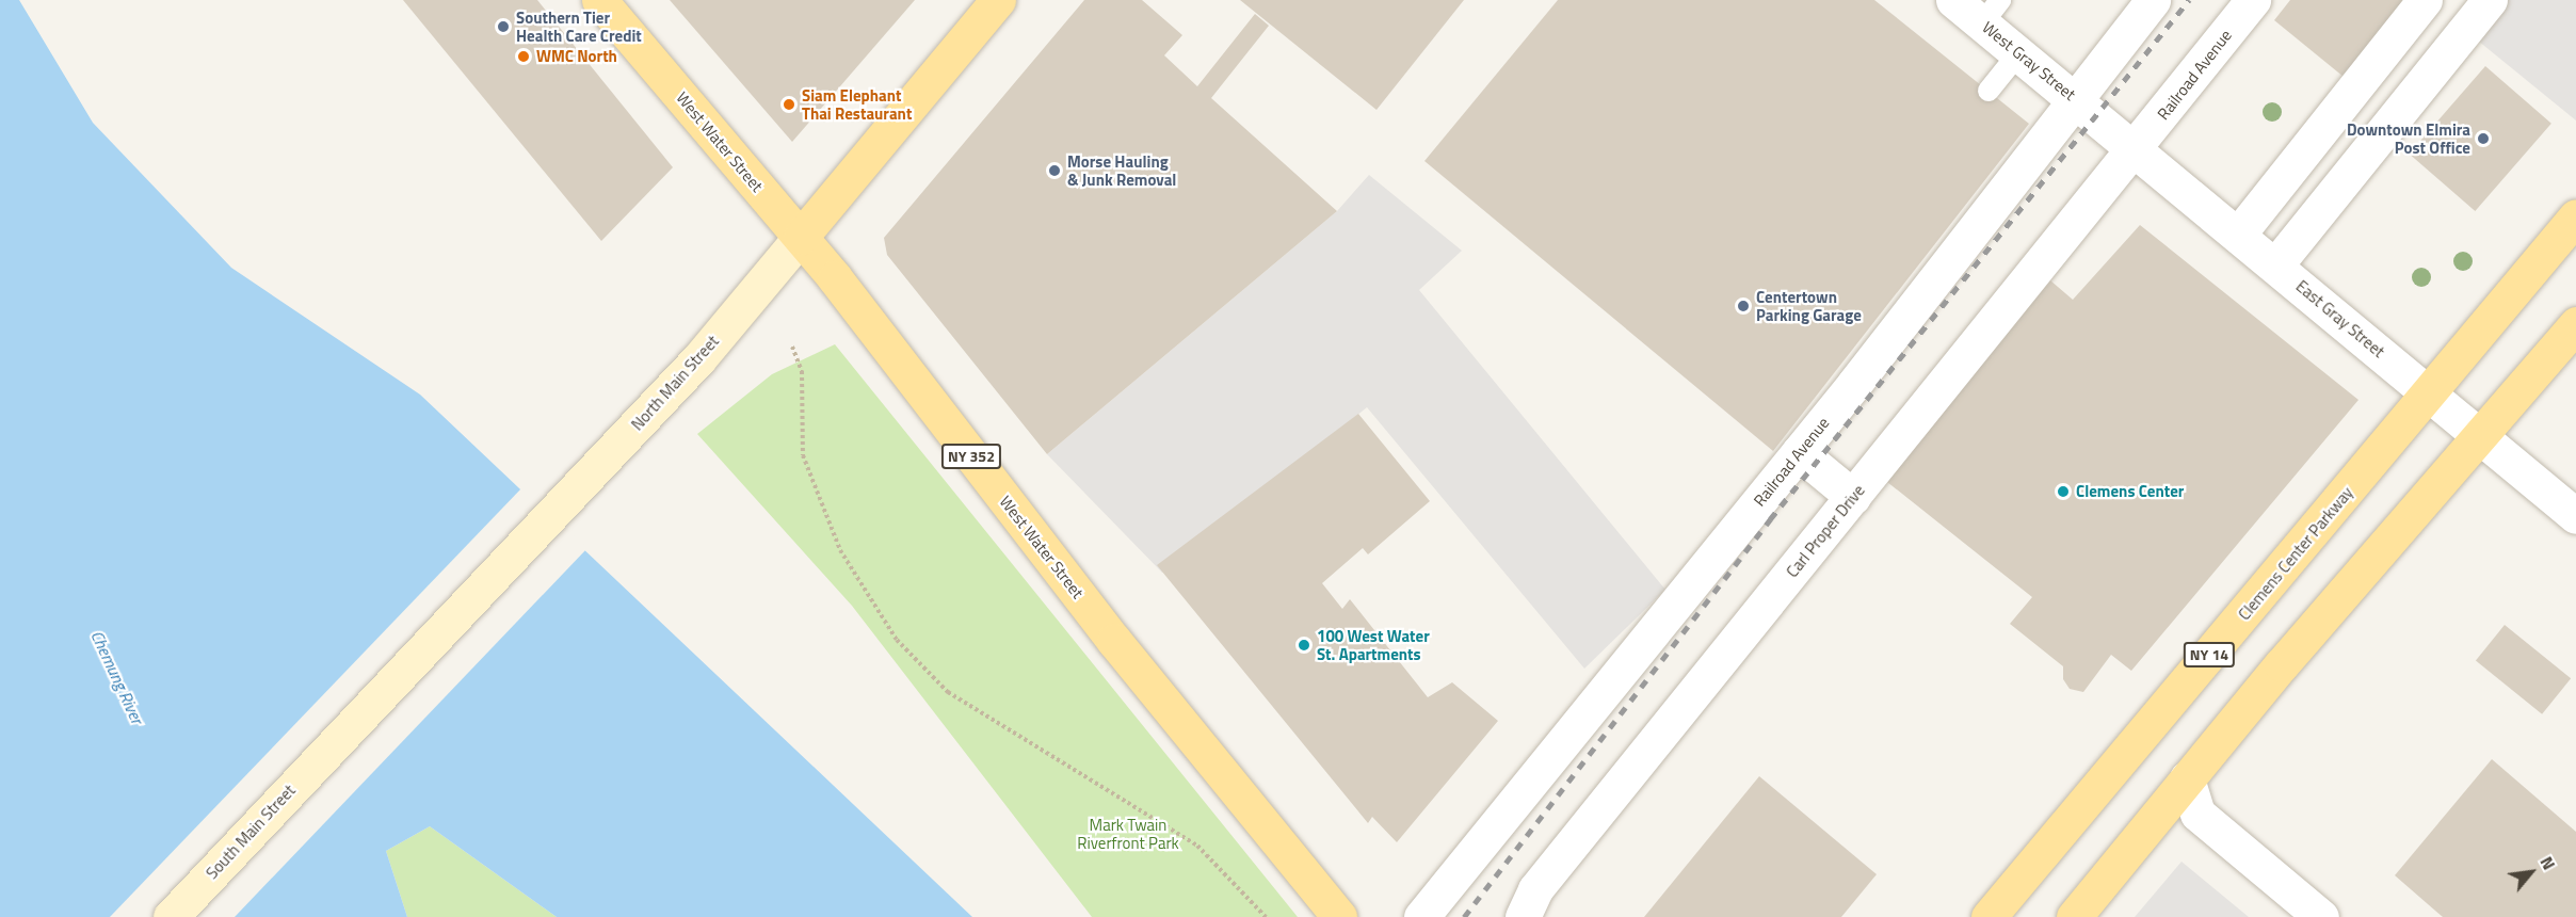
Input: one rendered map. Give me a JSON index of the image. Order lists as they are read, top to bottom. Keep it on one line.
{"streets":{"main road":["West Water Street","North Main Street","NY 352","Clemens Center Parkway","NY 14","South Main Street"],"street":["West Gray Street","Railroad Avenue","East Gray Street","Carl Proper Drive"]},"crossings":[["West Gray Street","Railroad Avenue"],["West Gray Street","East Gray Street"],["Railroad Avenue","East Gray Street"],["Railroad Avenue","Carl Proper Drive"],["West Water Street","North Main Street"],["East Gray Street","Carl Proper Drive"],["East Gray Street","Clemens Center Parkway"],["North Main Street","South Main Street"]],"water":["Chemung River"],"parks":["Mark Twain Riverfront Park"],"places":["Southern Tier Health Care Credit","WMC North","Siam Elephant Thai Restaurant","Downtown Elmira Post Office","Morse Hauling & Junk Removal","Centertown Parking Garage","Clemens Center","100 West Water St. Apartments"],"north":"top right"}
